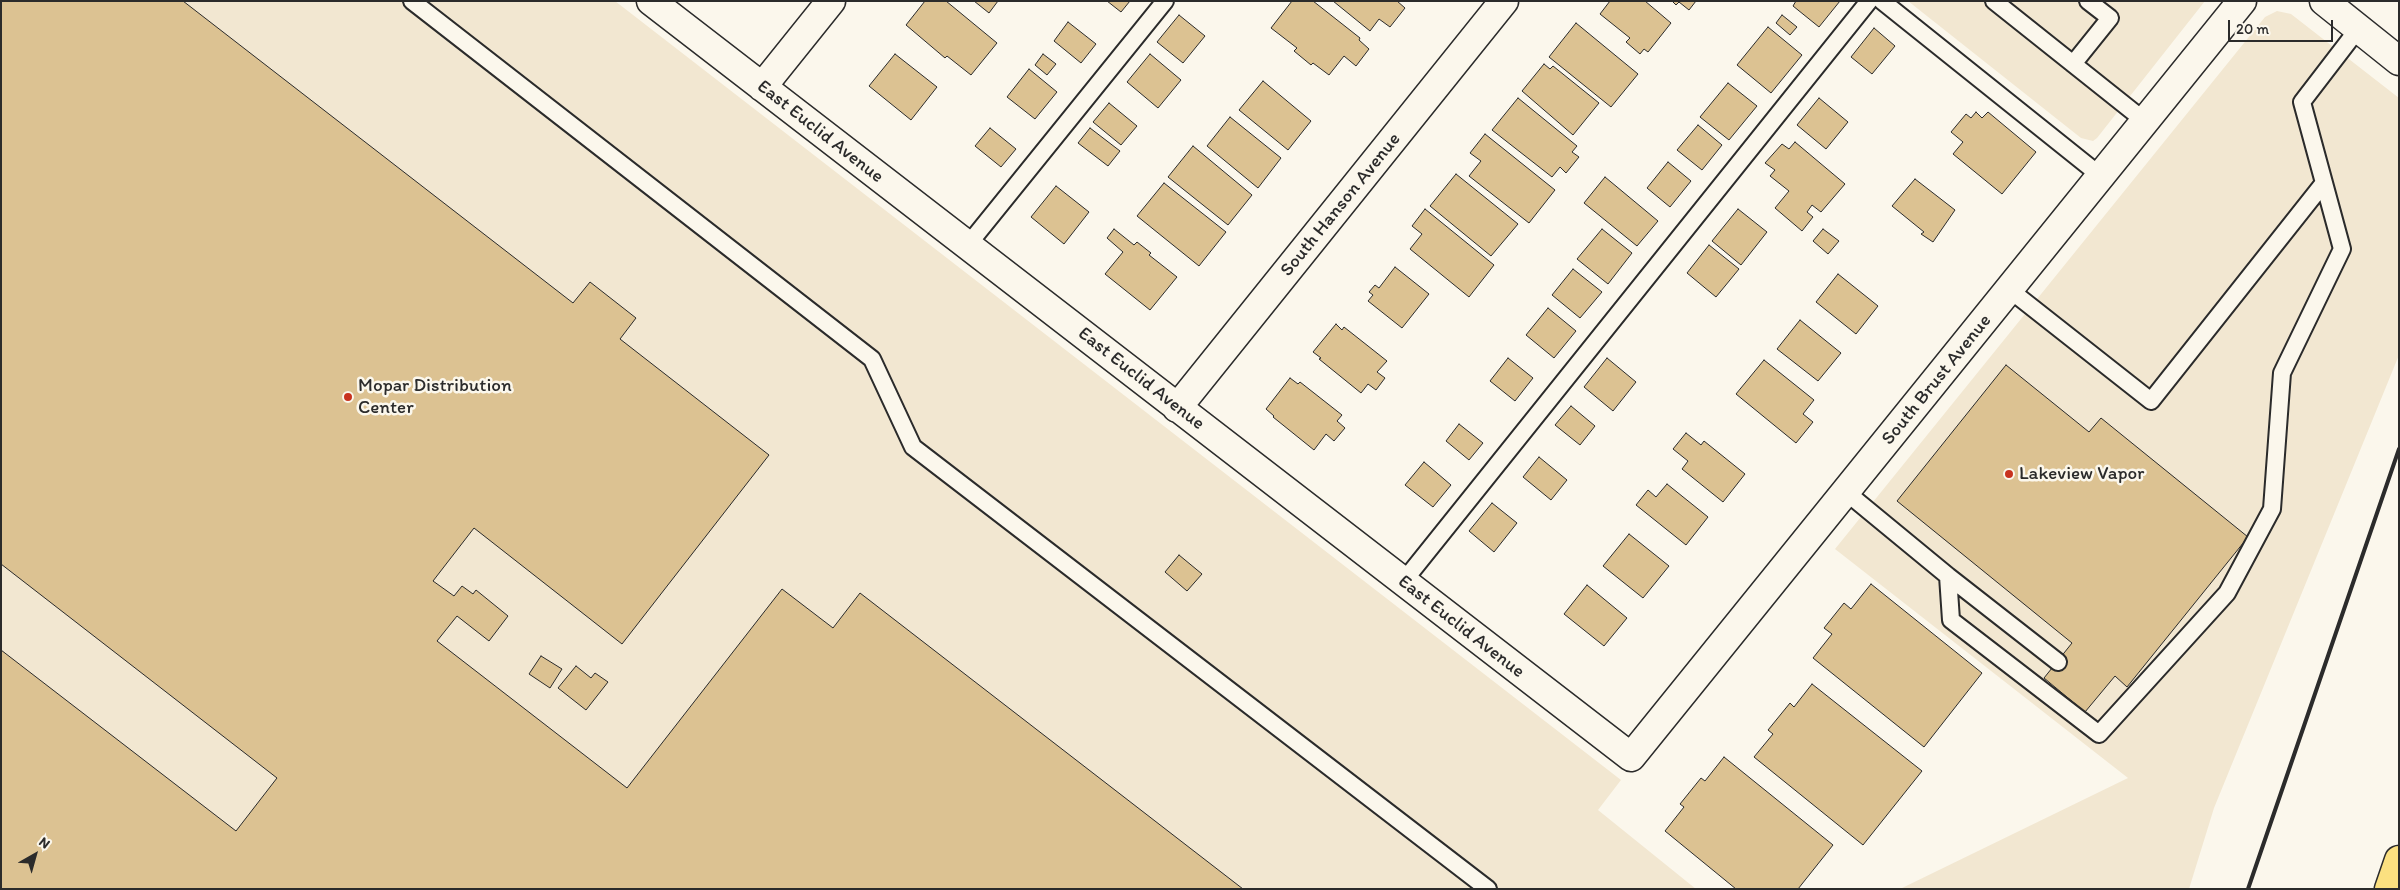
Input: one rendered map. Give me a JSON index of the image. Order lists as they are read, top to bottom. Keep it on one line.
{"streets":{"street":["East Euclid Avenue","South Hanson Avenue","South Brust Avenue"]},"crossings":[["East Euclid Avenue","South Hanson Avenue"],["East Euclid Avenue","South Brust Avenue"]],"places":["Mopar Distribution Center","Lakeview Vapor"],"scale_bar":"20 m","north":"top right"}
